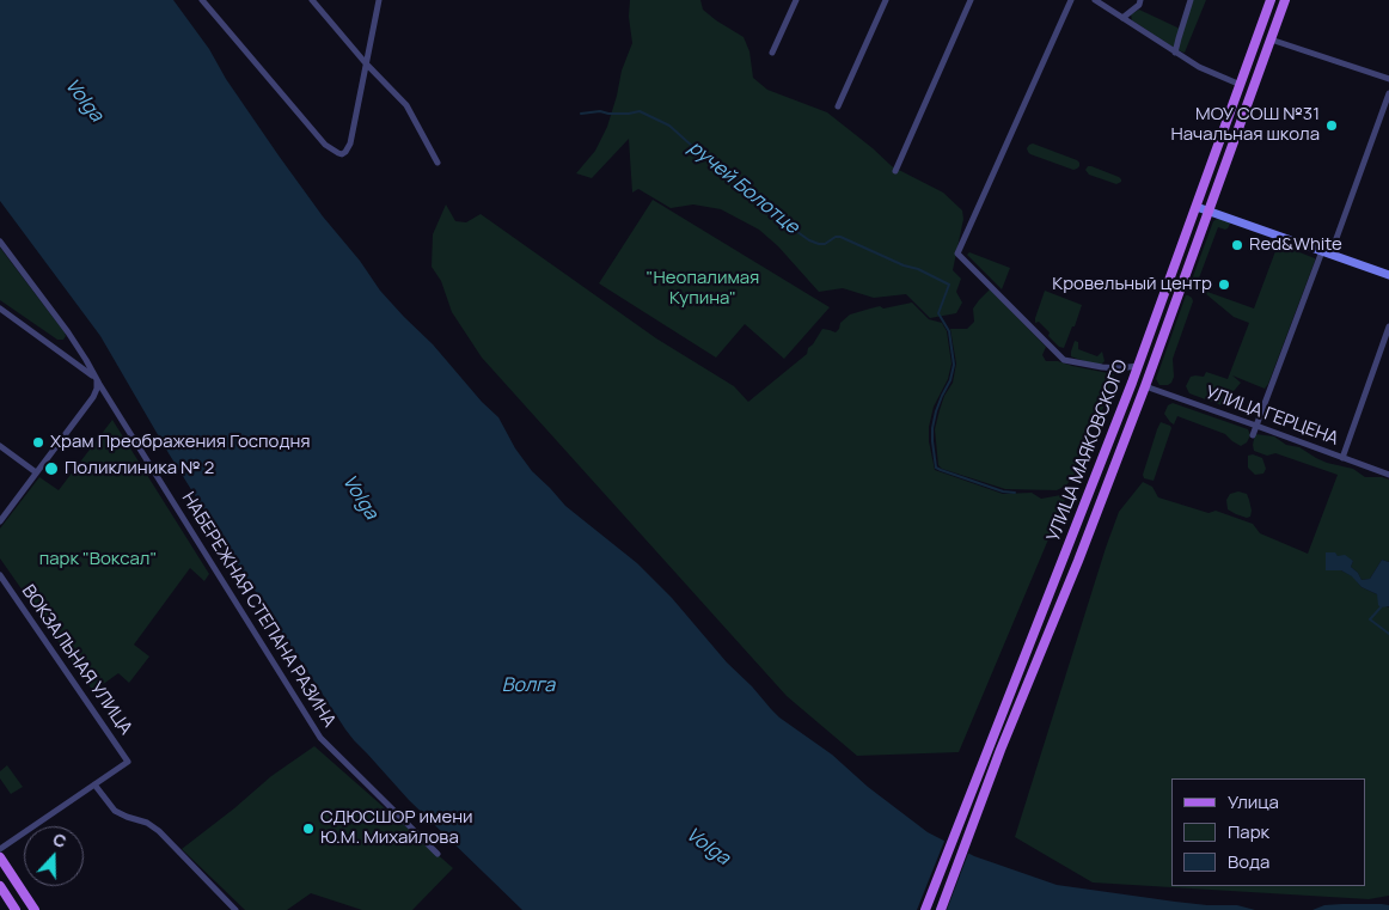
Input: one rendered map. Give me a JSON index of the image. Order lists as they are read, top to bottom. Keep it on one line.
{"streets":{"main road":["УЛИЦА МАЯКОВСКОГО"],"street":["УЛИЦА ГЕРЦЕНА","НАБЕРЕЖНАЯ СТЕПАНА РАЗИНА","ВОКЗАЛЬНАЯ УЛИЦА"]},"crossings":[["УЛИЦА ГЕРЦЕНА","УЛИЦА МАЯКОВСКОГО"]],"water":["Volga","ручей Болотце","Волга"],"parks":["\"Неопалимая Купина\"","парк \"Воксал\""],"places":["МОУ СОШ №31 Начальная школа","Red&White","Кровельный центр","Храм Преображения Господня","Поликлиника № 2","СДЮСШОР имени Ю.М. Михайлова"],"legend":["Улица","Парк","Вода"],"north":"top"}
